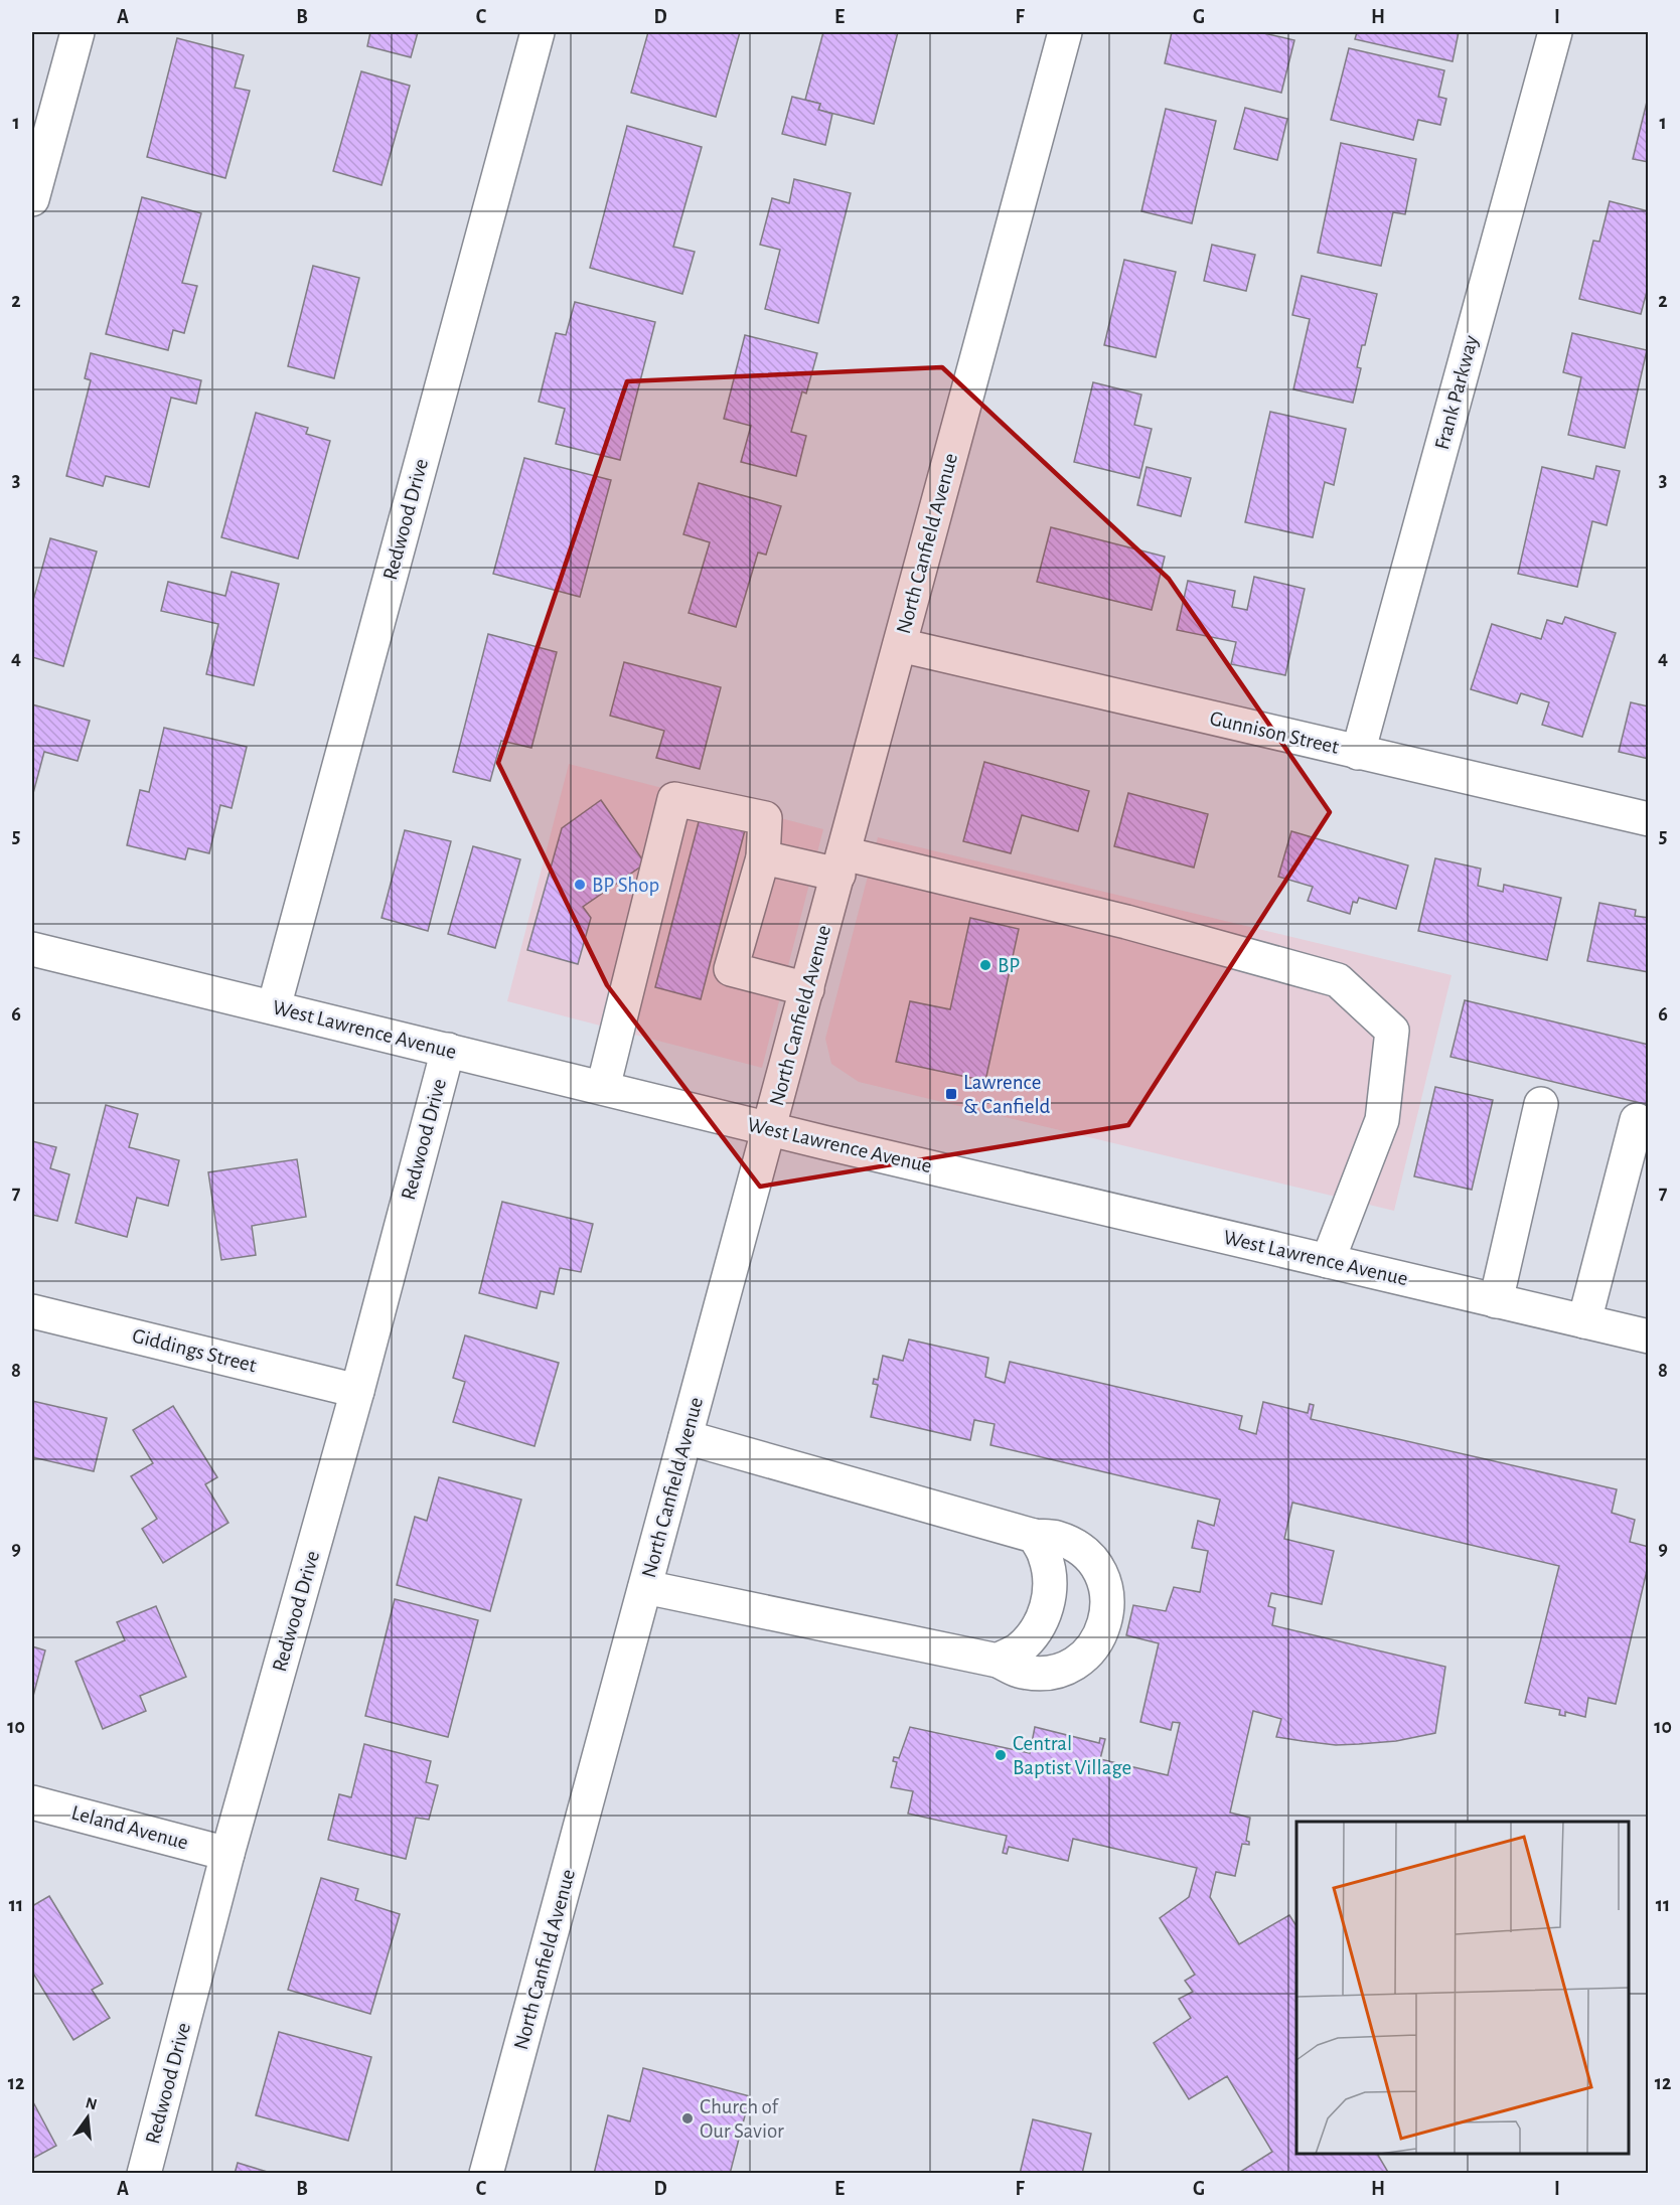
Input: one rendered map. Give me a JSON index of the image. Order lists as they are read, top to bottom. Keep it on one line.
{"streets":{"street":["Frank Parkway","Redwood Drive","North Canfield Avenue","Gunnison Street","West Lawrence Avenue","Giddings Street","Leland Avenue"]},"crossings":[["Frank Parkway","Gunnison Street"],["Redwood Drive","West Lawrence Avenue"],["Redwood Drive","Giddings Street"],["Redwood Drive","Leland Avenue"],["North Canfield Avenue","Gunnison Street"],["North Canfield Avenue","West Lawrence Avenue"]],"places":{"other":["BP Shop","BP","Central Baptist Village","Church of Our Savior"],"transit":["Lawrence & Canfield"]},"north":"top","grid":{"columns":["A","B","C","D","E","F","G","H","I"],"rows":["1","2","3","4","5","6","7","8","9","10","11","12"]}}
